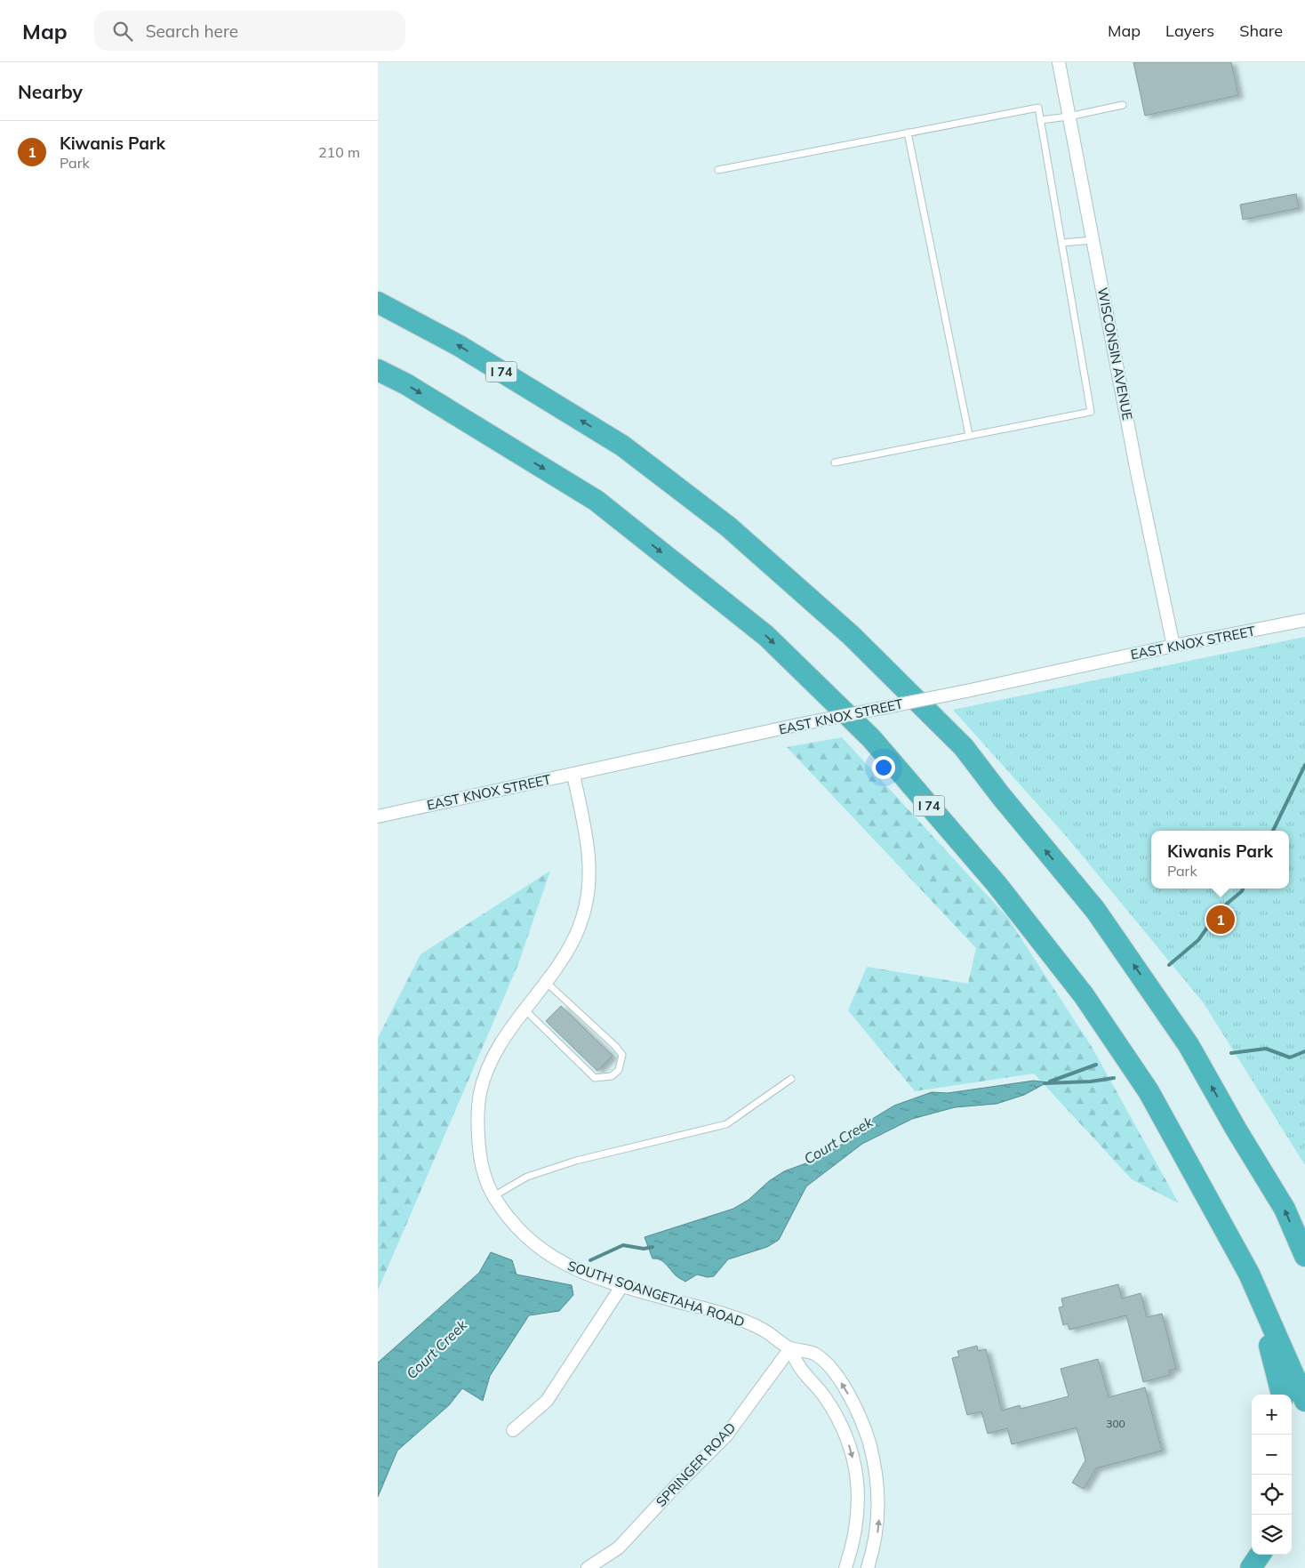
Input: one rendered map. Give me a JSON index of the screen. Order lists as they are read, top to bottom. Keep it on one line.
{"streets":{"highway":["I 74"],"street":["WISCONSIN AVENUE","EAST KNOX STREET","SOUTH SOANGETAHA ROAD","SPRINGER ROAD"]},"crossings":[["WISCONSIN AVENUE","EAST KNOX STREET"],["EAST KNOX STREET","SOUTH SOANGETAHA ROAD"],["SOUTH SOANGETAHA ROAD","SPRINGER ROAD"]],"water":["Court Creek"],"house_numbers":["300"],"page":{"header":"Map","search":"Search here","nav":["Map","Layers","Share"],"heading":"Nearby","list":[{"mark":"1","name":"Kiwanis Park","note":"Park","value":"210 m"}],"popup":["Kiwanis Park","Park"],"pins":"1","map_buttons":["+","−"]}}
